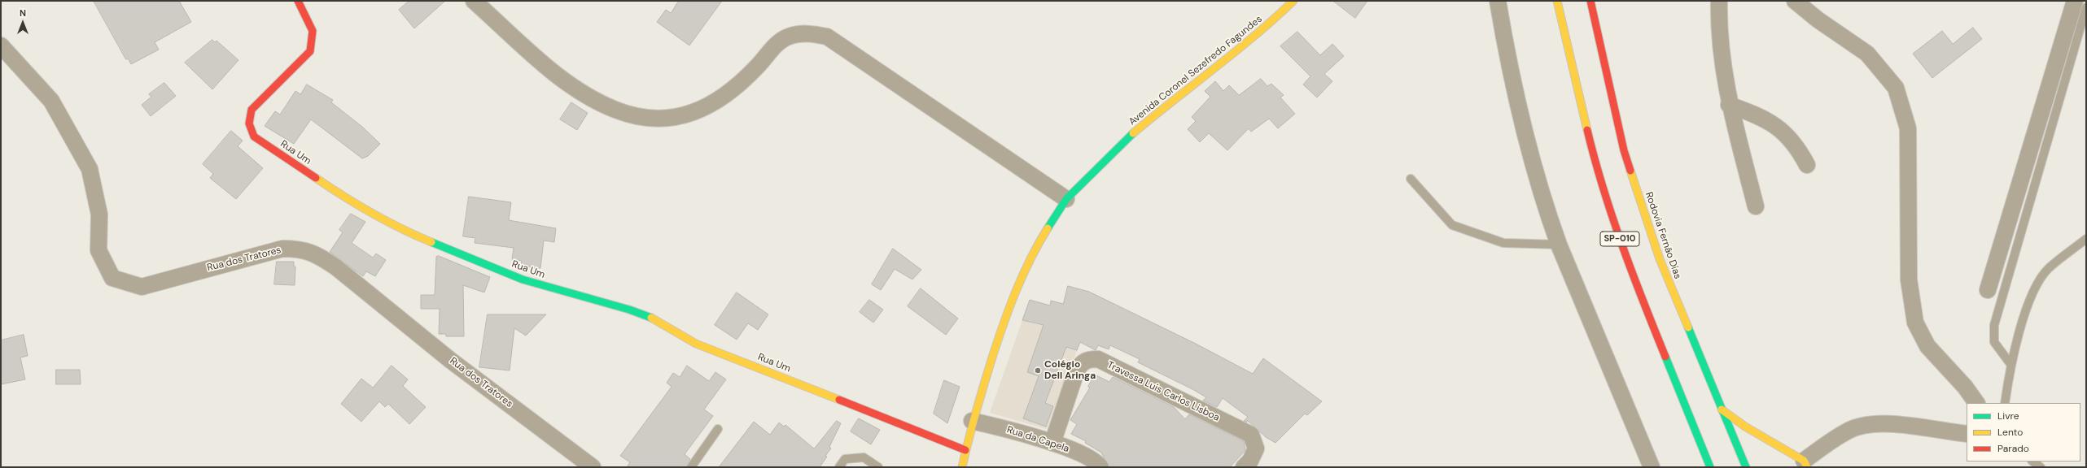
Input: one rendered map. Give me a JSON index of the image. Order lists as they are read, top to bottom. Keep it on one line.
{"streets":{"main road":["Avenida Coronel Sezefredo Fagundes","Rua Um","Rodovia Fernão Dias","SP-010"],"street":["Rua dos Tratores","Travessa Luis Carlos Lisboa","Rua da Capela"]},"crossings":[["Avenida Coronel Sezefredo Fagundes","Rua Um"],["Avenida Coronel Sezefredo Fagundes","Rua da Capela"],["Travessa Luis Carlos Lisboa","Rua da Capela"]],"places":["Colégio Dell Aringa"],"legend":["Livre","Lento","Parado"],"north":"top"}
